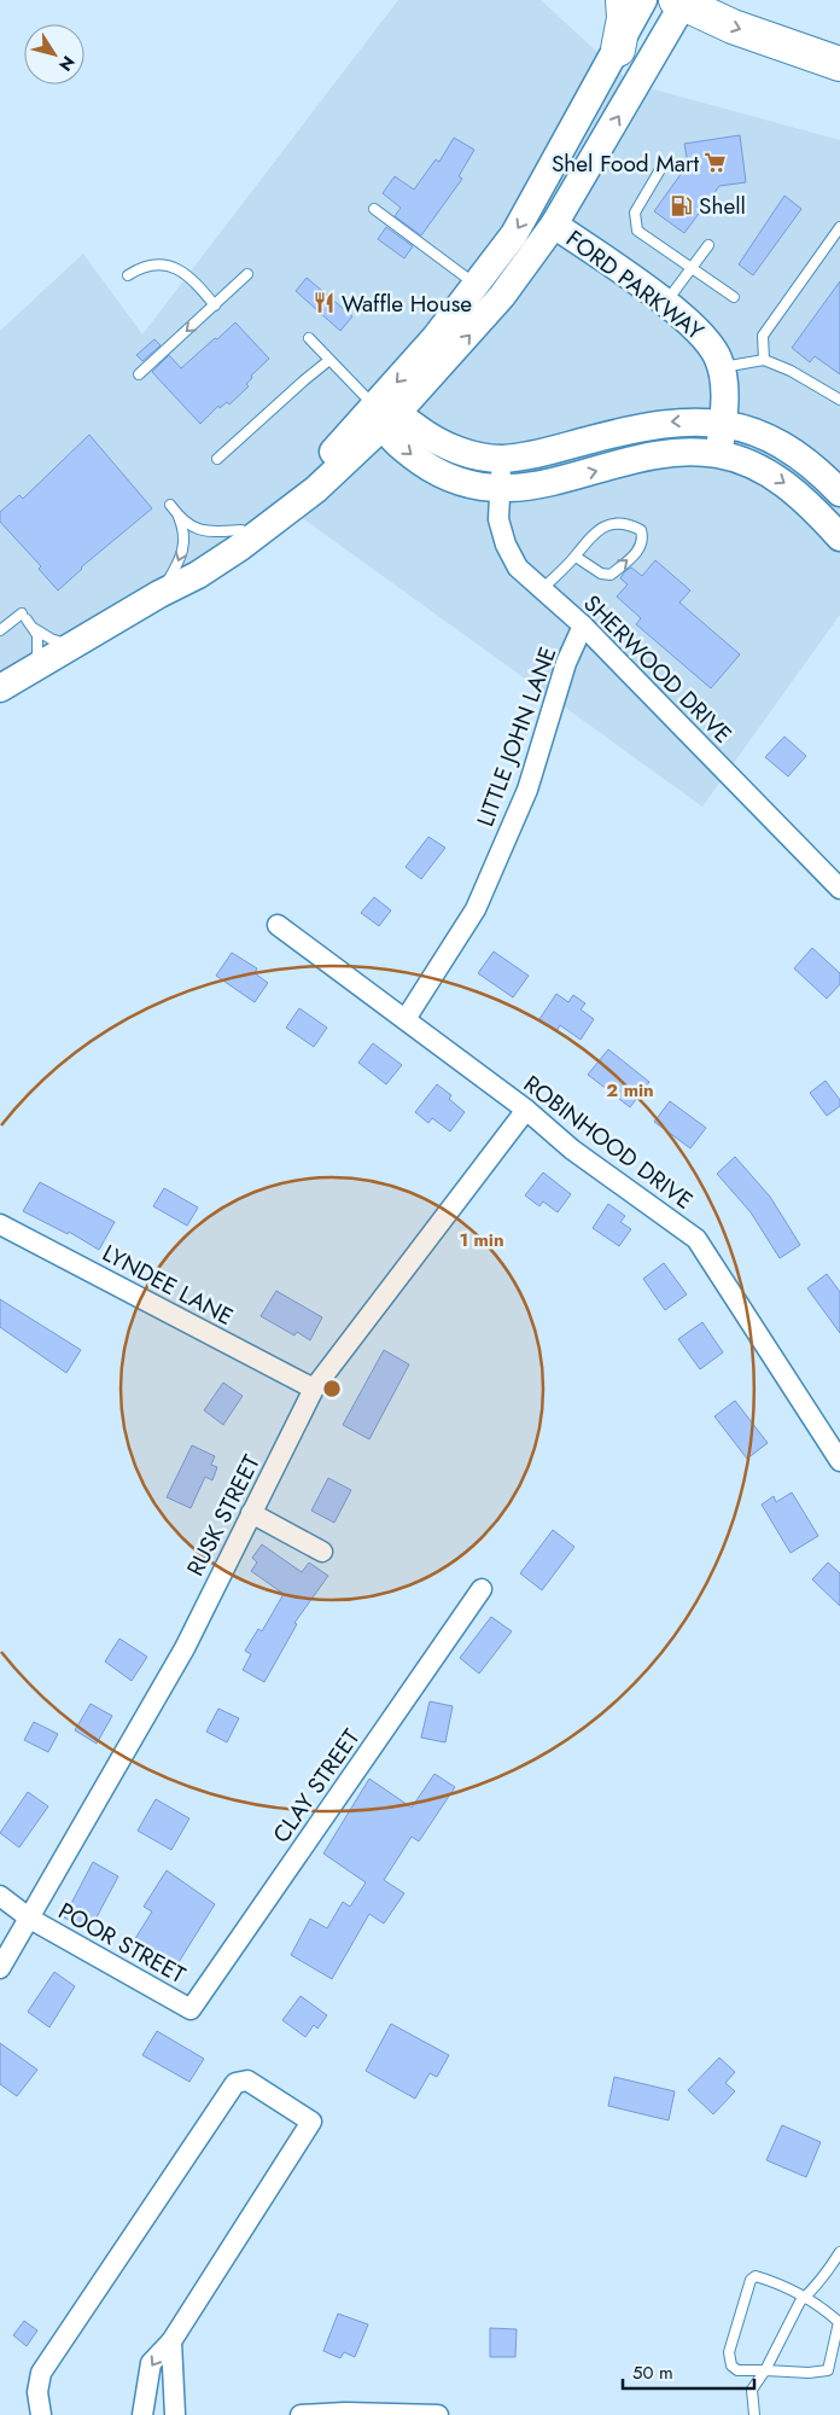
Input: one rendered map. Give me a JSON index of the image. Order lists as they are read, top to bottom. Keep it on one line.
{"streets":{"main road":["FORD PARKWAY"],"street":["SHERWOOD DRIVE","LITTLE JOHN LANE","ROBINHOOD DRIVE","LYNDEE LANE","RUSK STREET","CLAY STREET","POOR STREET"]},"crossings":[["SHERWOOD DRIVE","LITTLE JOHN LANE"],["LITTLE JOHN LANE","ROBINHOOD DRIVE"],["ROBINHOOD DRIVE","RUSK STREET"],["LYNDEE LANE","RUSK STREET"],["RUSK STREET","POOR STREET"],["CLAY STREET","POOR STREET"]],"places":{"supermarket":["Shel Food Mart"],"fuel station":["Shell"],"restaurant":["Waffle House"]},"scale_bar":"50 m","north":"bottom right","rings":["2 min","1 min"]}
